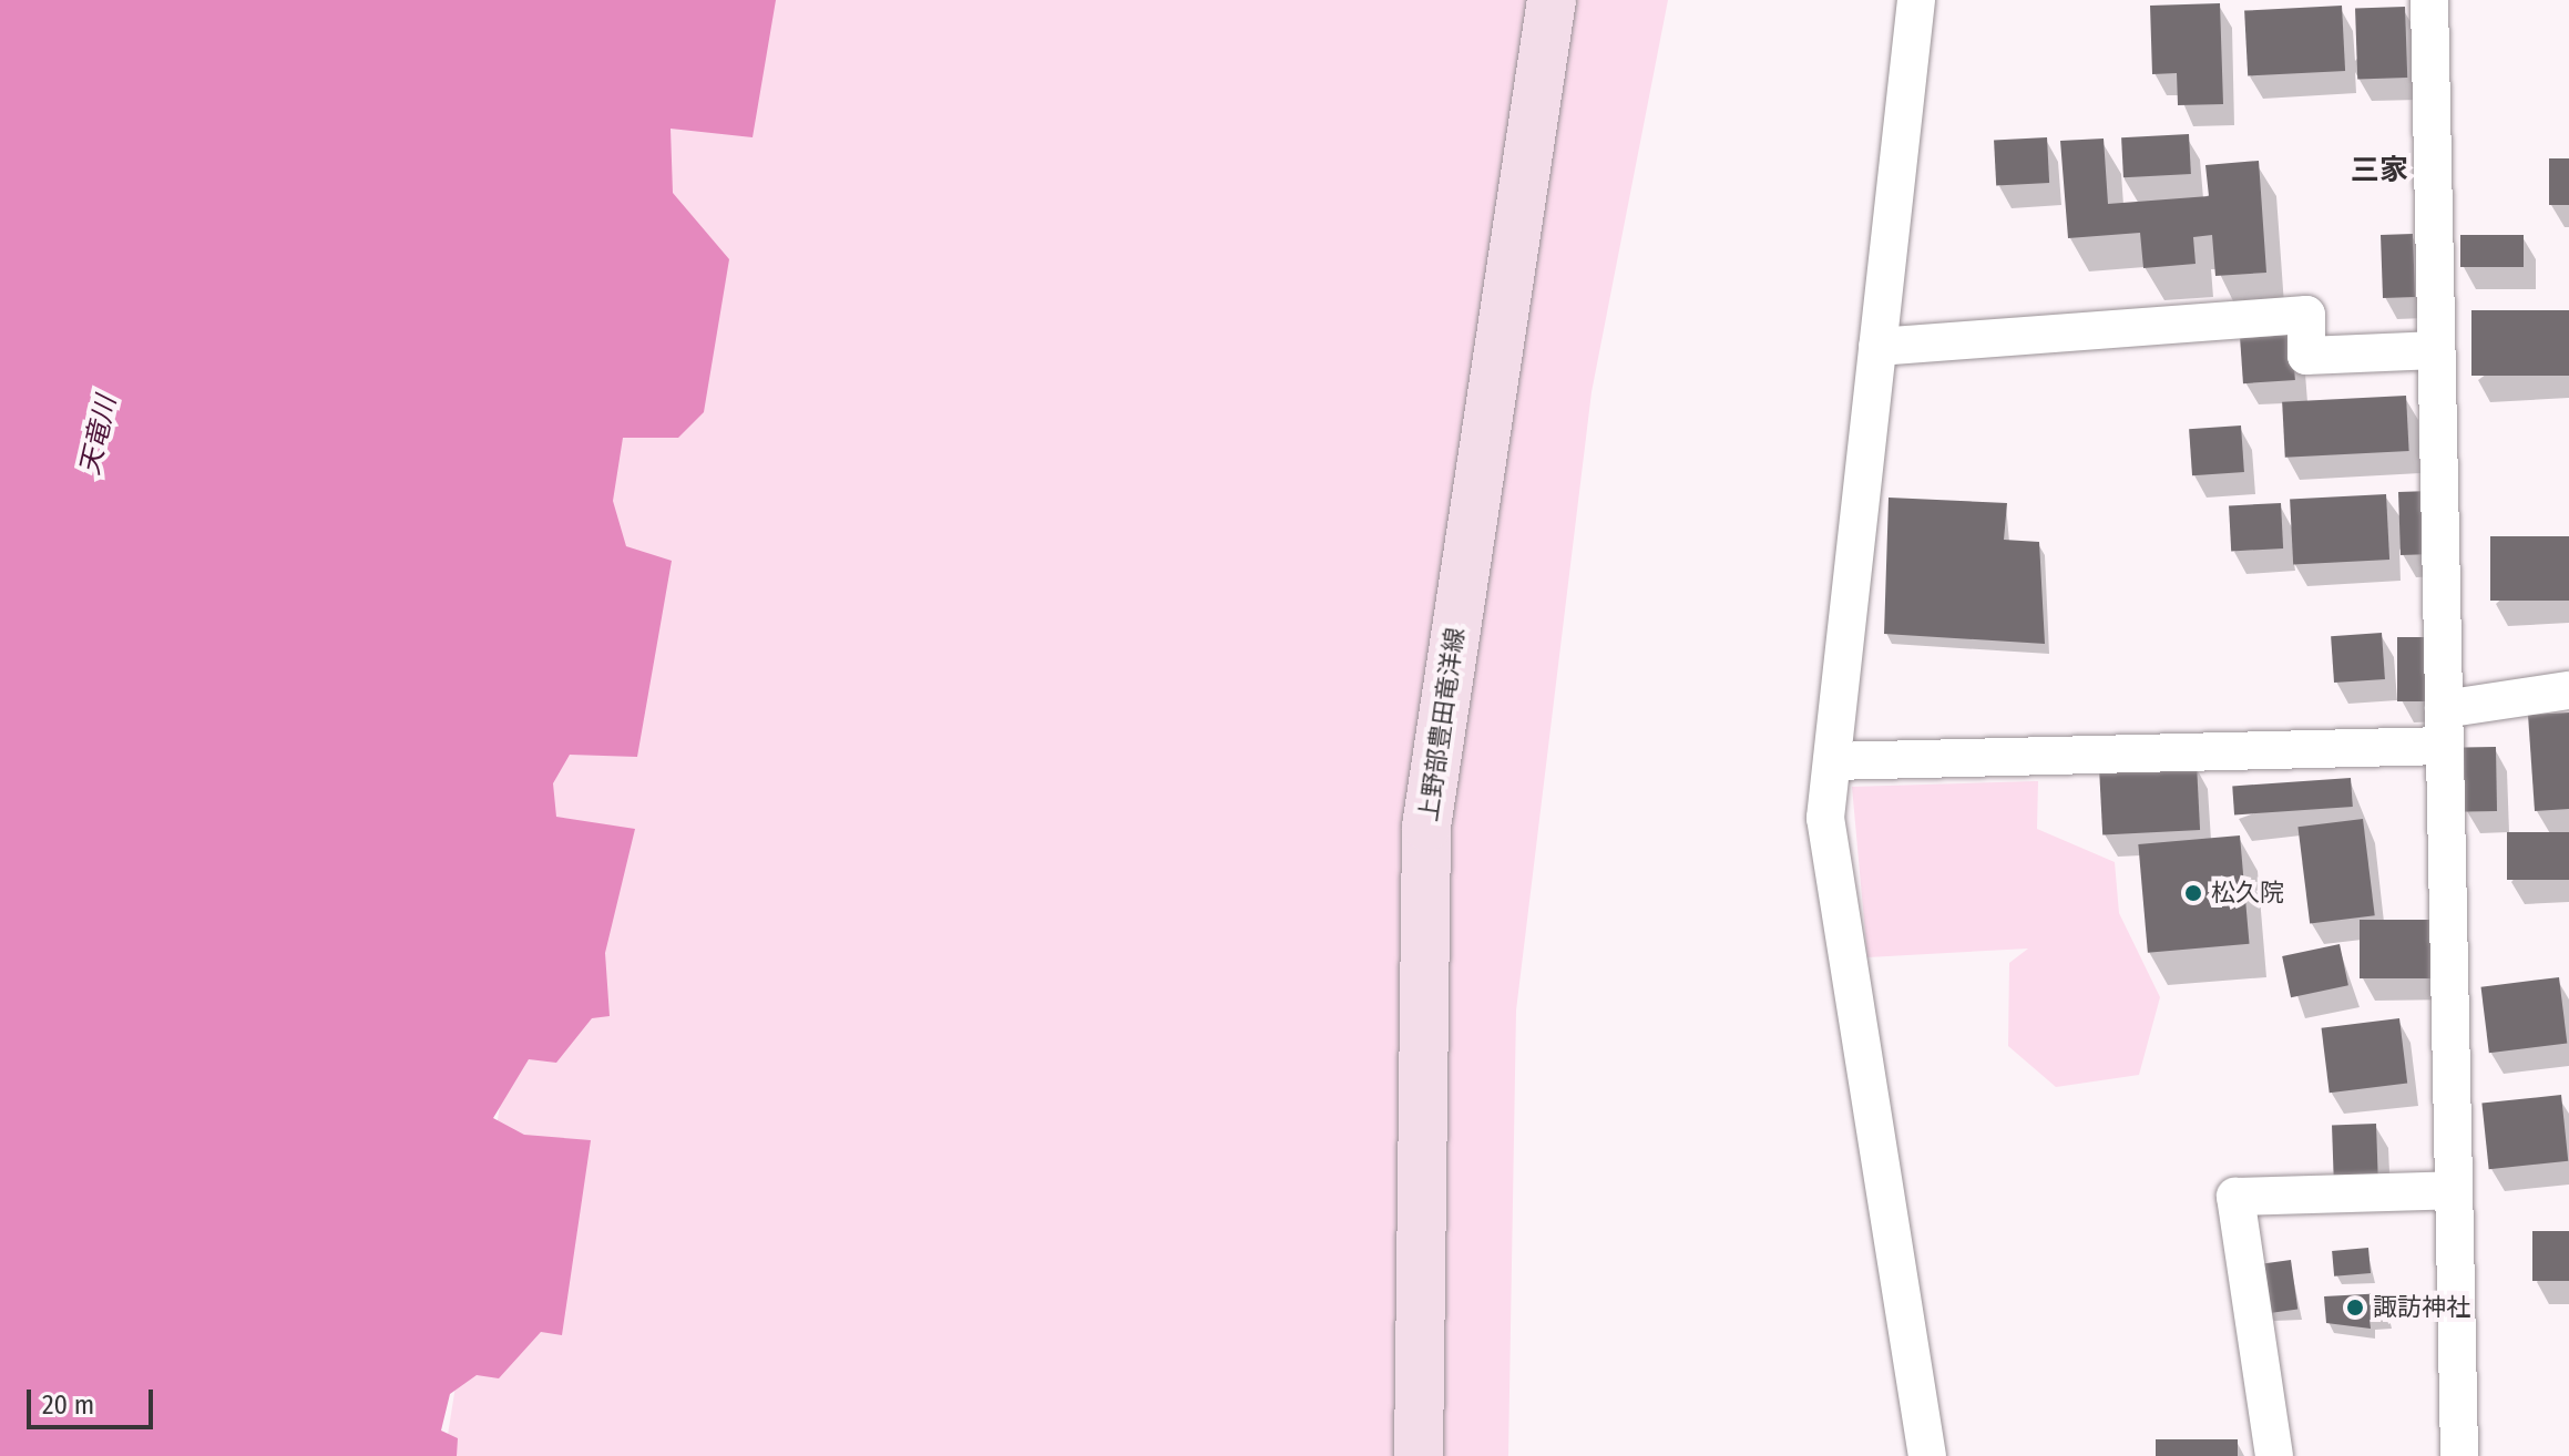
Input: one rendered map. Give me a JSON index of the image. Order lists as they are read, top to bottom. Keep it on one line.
{"streets":{"main road":["上野部豊田竜洋線"]},"districts":["三家"],"water":["天竜川"],"places":["松久院","諏訪神社"],"scale_bar":"20 m"}
